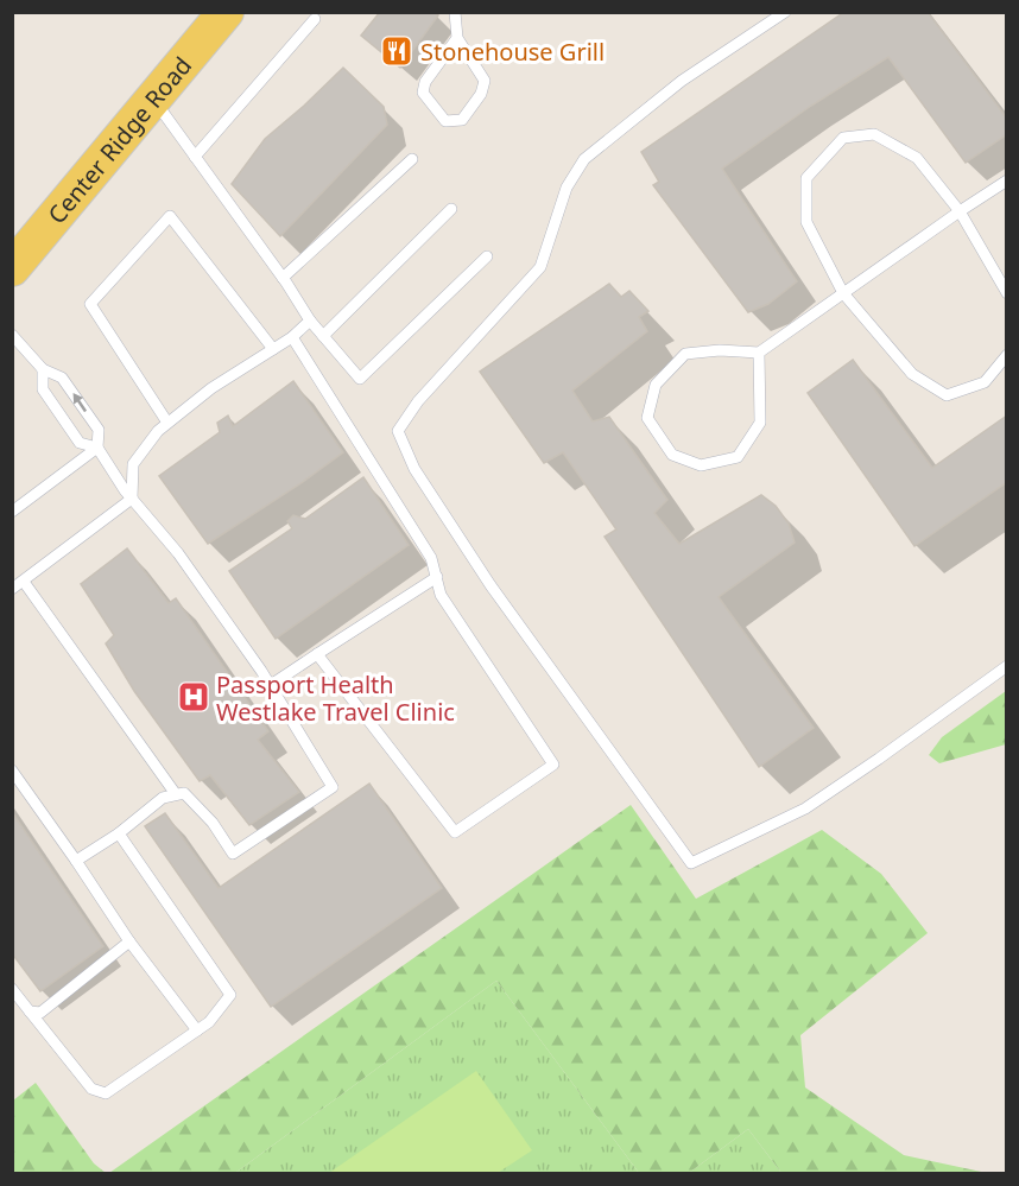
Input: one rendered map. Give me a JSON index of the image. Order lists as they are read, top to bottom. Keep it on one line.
{"streets":{"main road":["Center Ridge Road"]},"places":{"restaurant":["Stonehouse Grill"],"hospital":["Passport Health Westlake Travel Clinic"]}}
